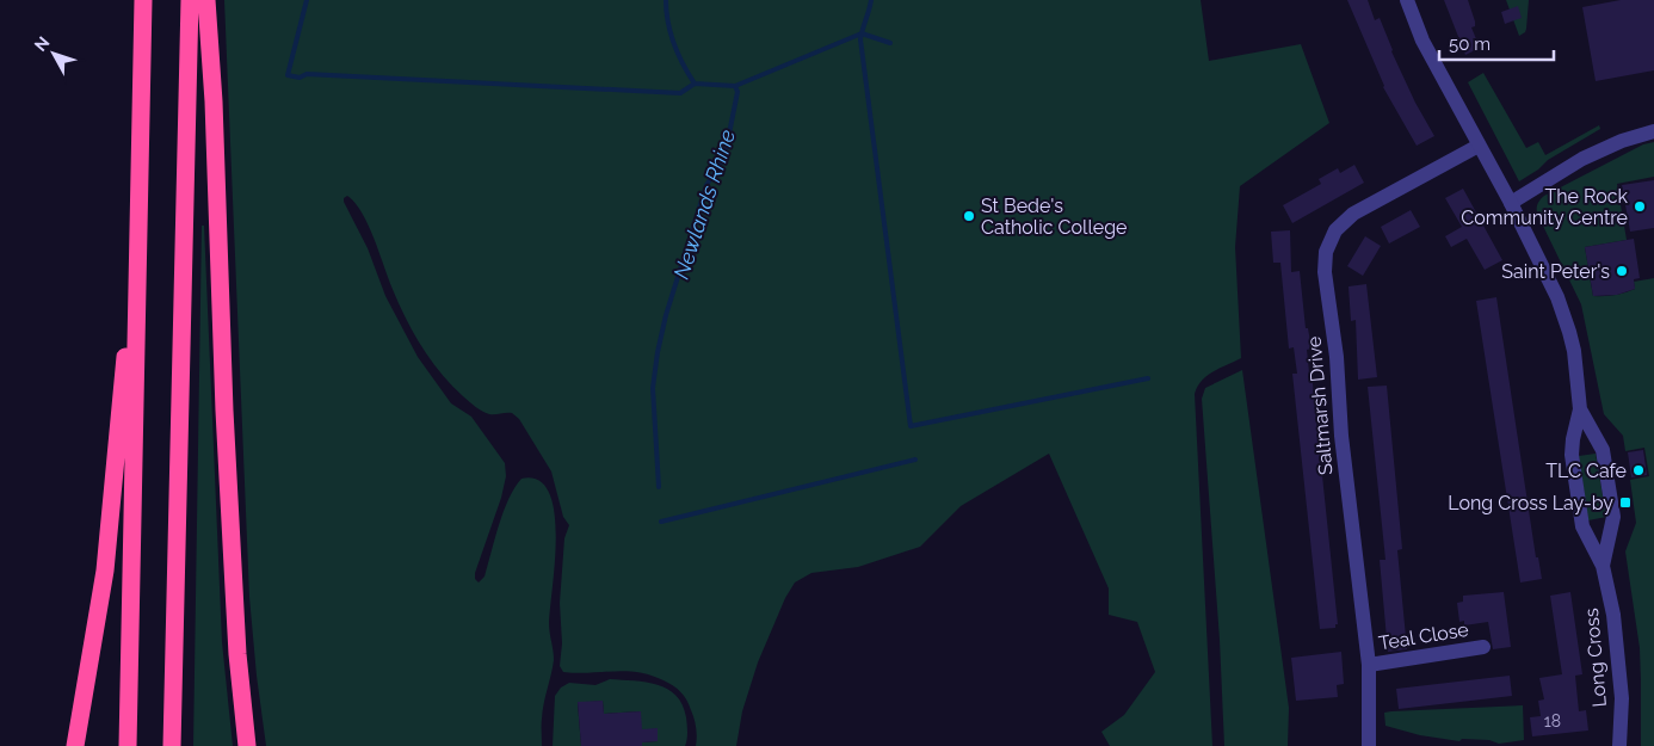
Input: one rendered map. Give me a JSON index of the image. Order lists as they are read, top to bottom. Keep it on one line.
{"streets":{"street":["Saltmarsh Drive","Teal Close","Long Cross"]},"crossings":[["Saltmarsh Drive","Teal Close"],["Saltmarsh Drive","Long Cross"]],"water":["Newlands Rhine"],"places":{"other":["The Rock Community Centre","St Bede's Catholic College","Saint Peter's","TLC Cafe"],"transit":["Long Cross Lay-by"]},"house_numbers":["18"],"scale_bar":"50 m","north":"top left"}
